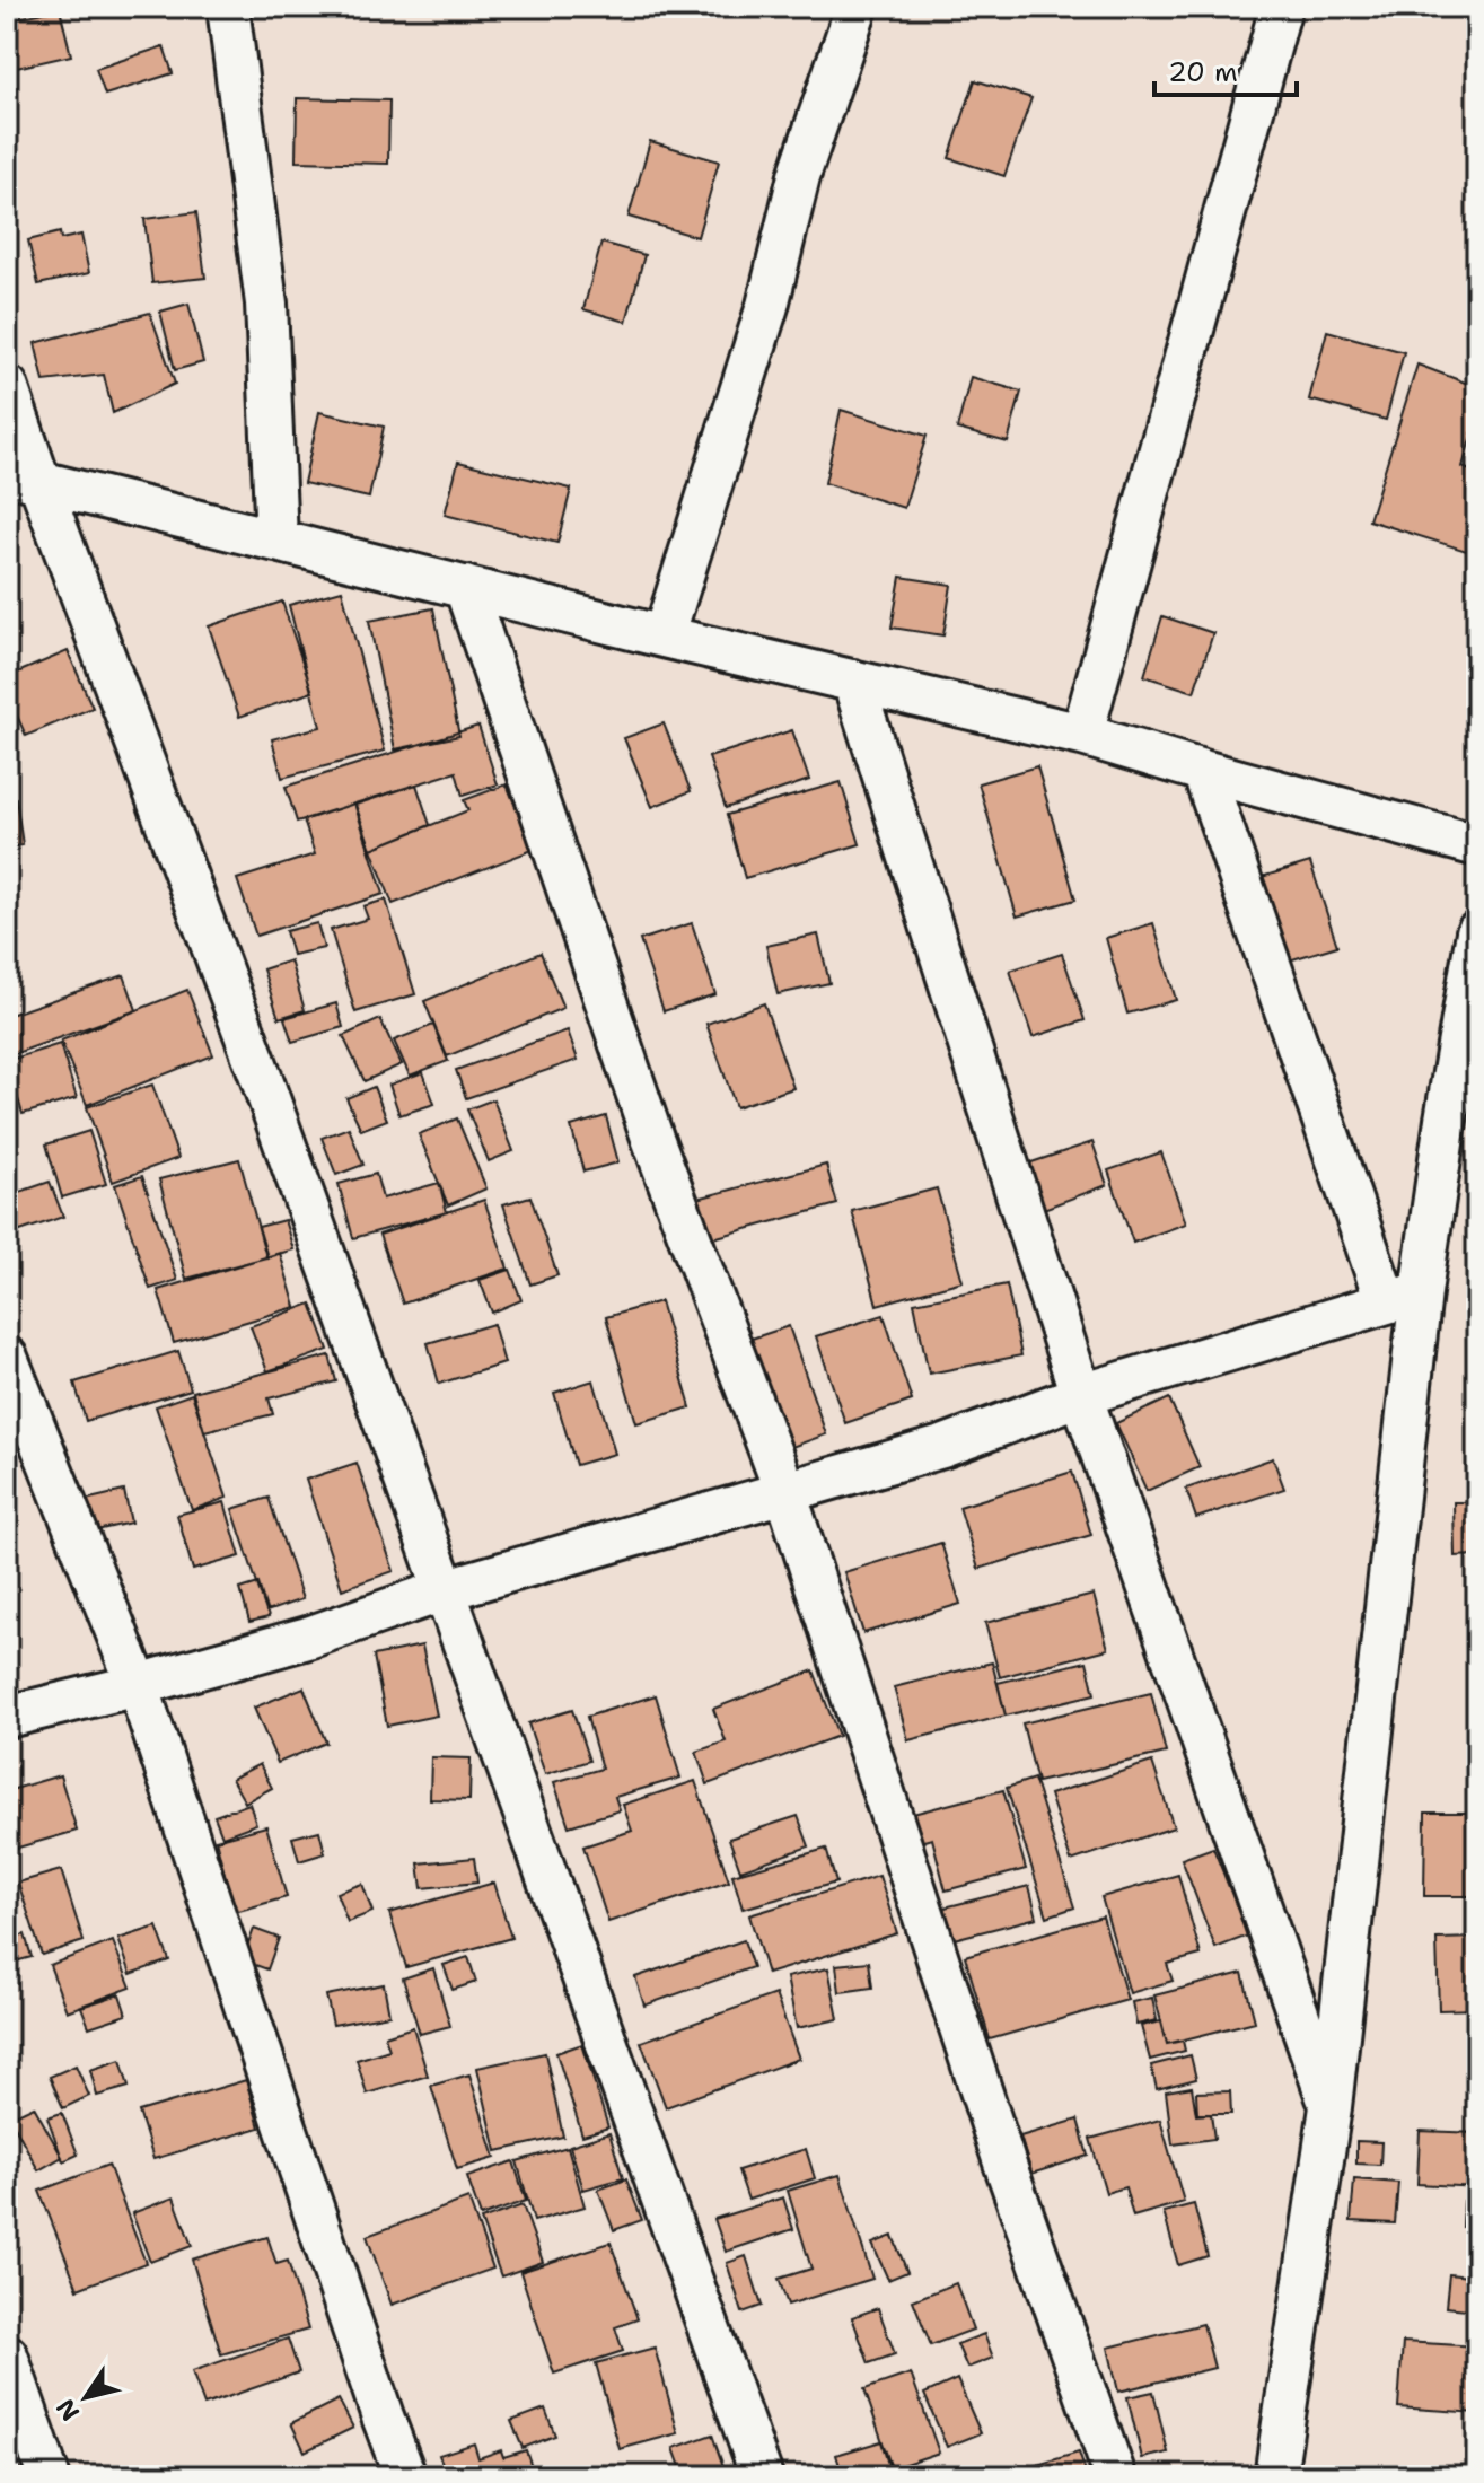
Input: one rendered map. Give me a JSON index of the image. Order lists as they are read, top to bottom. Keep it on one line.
{"scale_bar":"20 m","north":"bottom left"}
